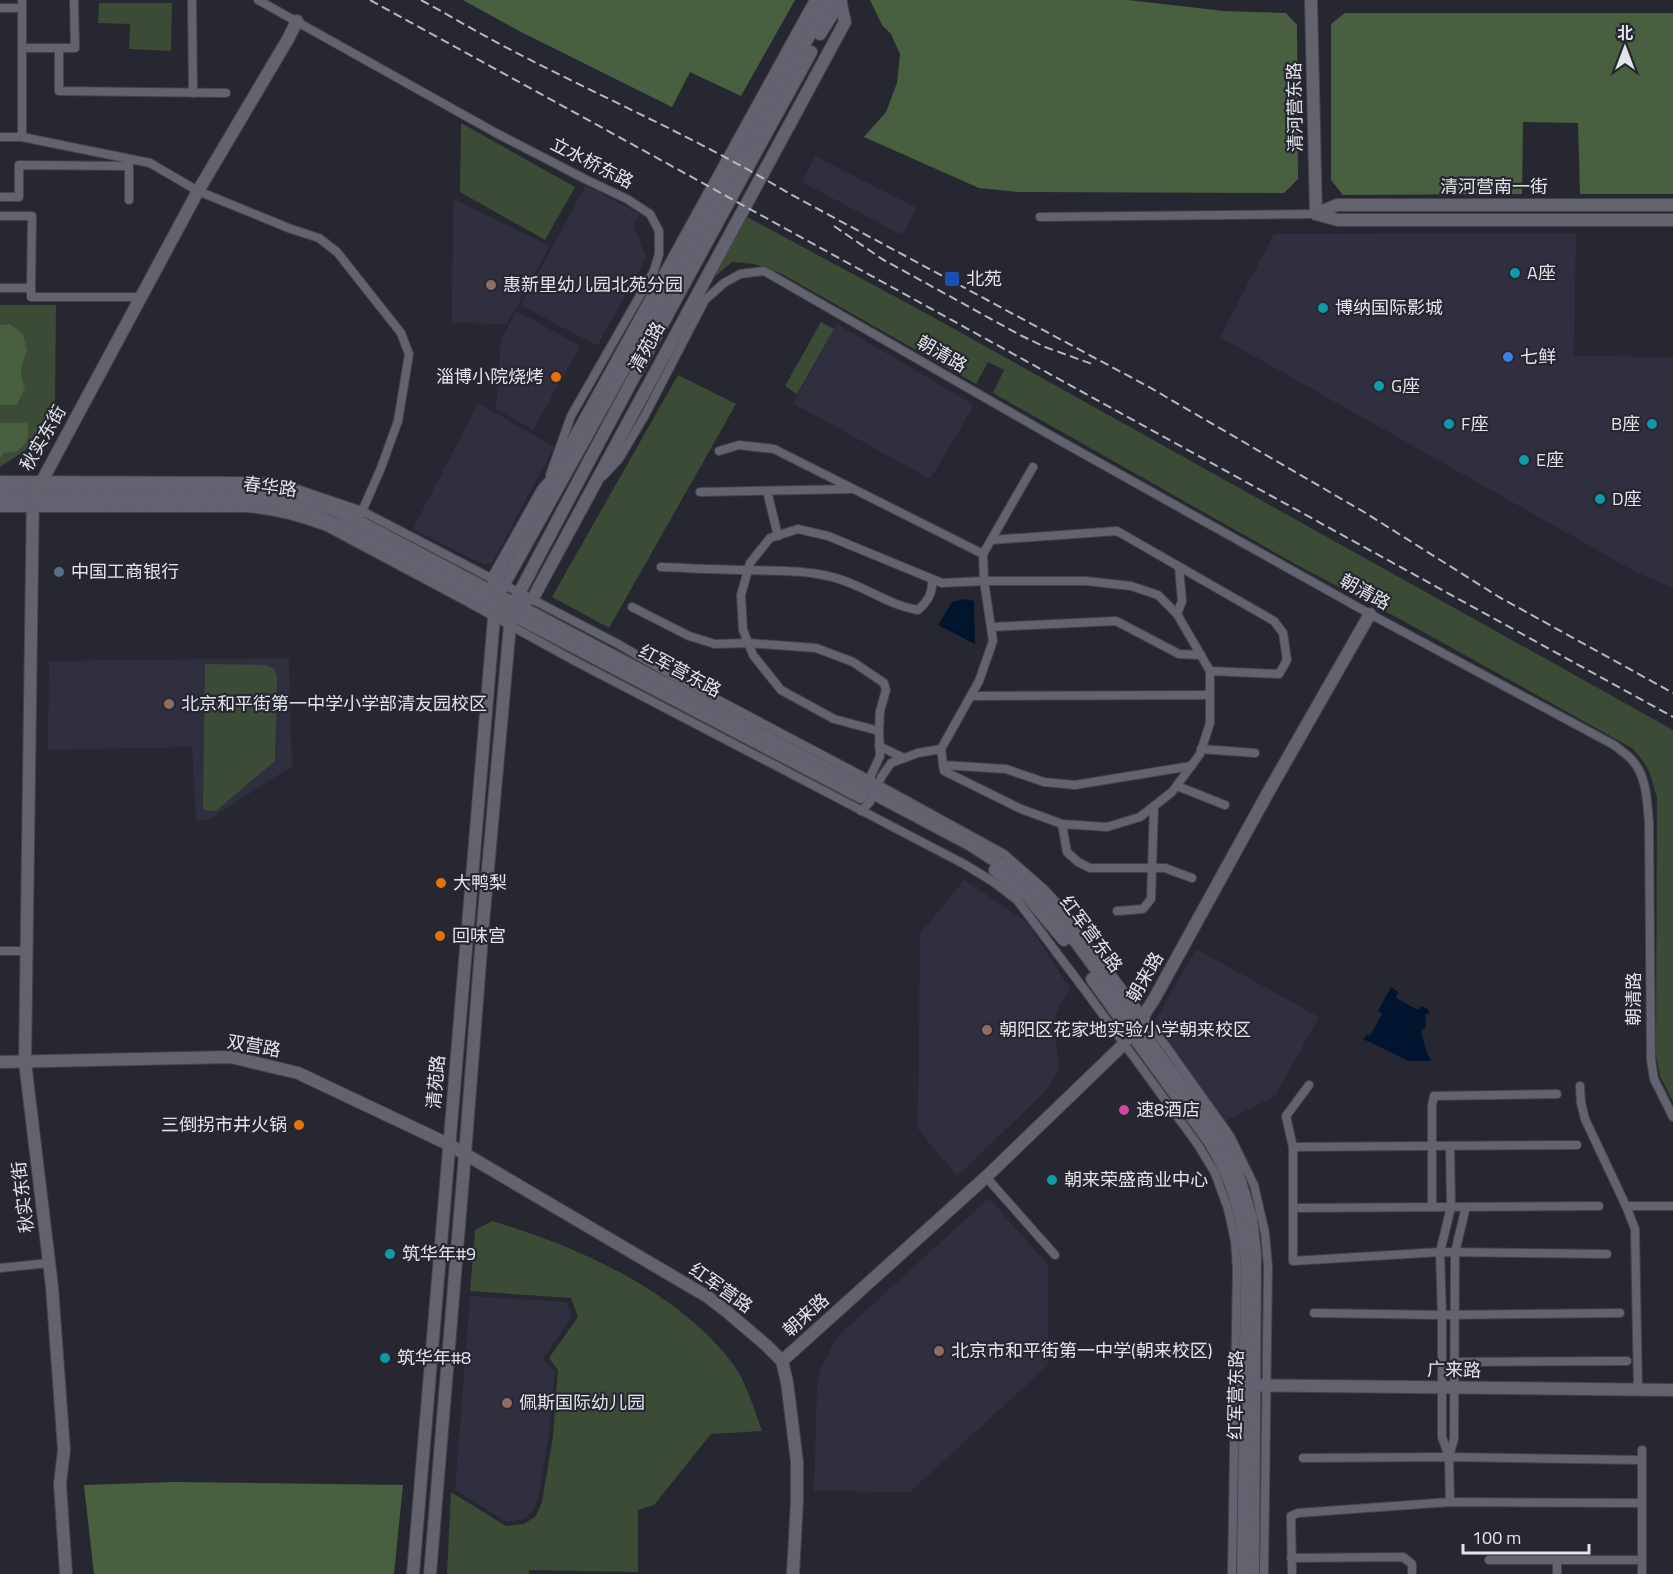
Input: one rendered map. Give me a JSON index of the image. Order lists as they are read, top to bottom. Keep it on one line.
{"streets":{"street":["清河营东路","立水桥东路","清河营南一街","清苑路","朝清路","秋实东街","春华路","红军营东路","朝来路","双营路","红军营路","广来路"]},"crossings":[["清河营东路","清河营南一街"],["立水桥东路","清苑路"],["立水桥东路","秋实东街"],["清苑路","朝清路"],["清苑路","春华路"],["清苑路","红军营东路"],["清苑路","双营路"],["清苑路","红军营路"],["朝清路","朝来路"],["秋实东街","春华路"],["秋实东街","双营路"],["春华路","红军营东路"],["红军营东路","朝来路"],["红军营东路","广来路"],["朝来路","红军营路"],["双营路","红军营路"]],"places":{"other":["A座","惠新里幼儿园北苑分园","博纳国际影城","七鲜","淄博小院烧烤","G座","F座","B座","E座","D座","中国工商银行","北京和平街第一中学小学部清友园校区","大鸭梨","回味宫","朝阳区花家地实验小学朝来校区","速8酒店","三倒拐市井火锅","朝来荣盛商业中心","筑华年#9","北京市和平街第一中学(朝来校区)","筑华年#8","佩斯国际幼儿园"],"transit":["北苑"]},"scale_bar":"100 m","north":"top"}
